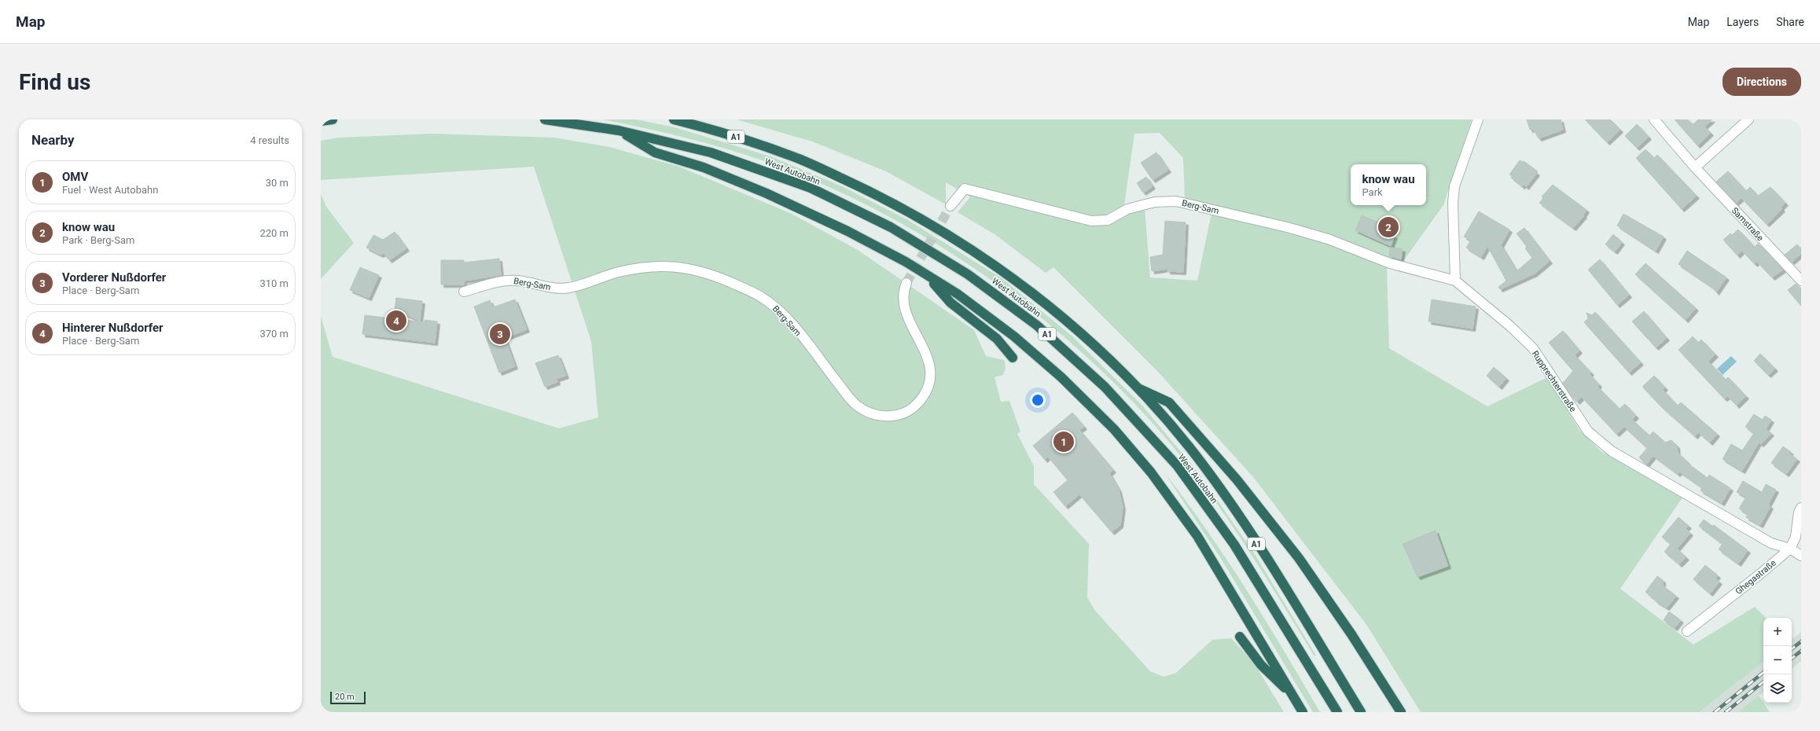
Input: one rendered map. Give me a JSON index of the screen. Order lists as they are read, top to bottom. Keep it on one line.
{"streets":{"highway":["A1","West Autobahn"],"street":["Berg-Sam","Samstraße","Rupprechterstraße","Ghegastraße"]},"crossings":[["Berg-Sam","Rupprechterstraße"],["Rupprechterstraße","Ghegastraße"]],"scale_bar":"20 m","page":{"header":"Map","nav":["Map","Layers","Share"],"buttons":"Directions","title":"Find us","heading":["Nearby","4 results"],"list":[{"mark":"1","name":"OMV","note":"Fuel · West Autobahn","value":"30 m"},{"mark":"2","name":"know wau","note":"Park · Berg-Sam","value":"220 m"},{"mark":"3","name":"Vorderer Nußdorfer","note":"Place · Berg-Sam","value":"310 m"},{"mark":"4","name":"Hinterer Nußdorfer","note":"Place · Berg-Sam","value":"370 m"}],"popup":["know wau","Park"],"pins":["2","4","3","1"],"map_buttons":["+","−"],"scale":"20 m"}}
